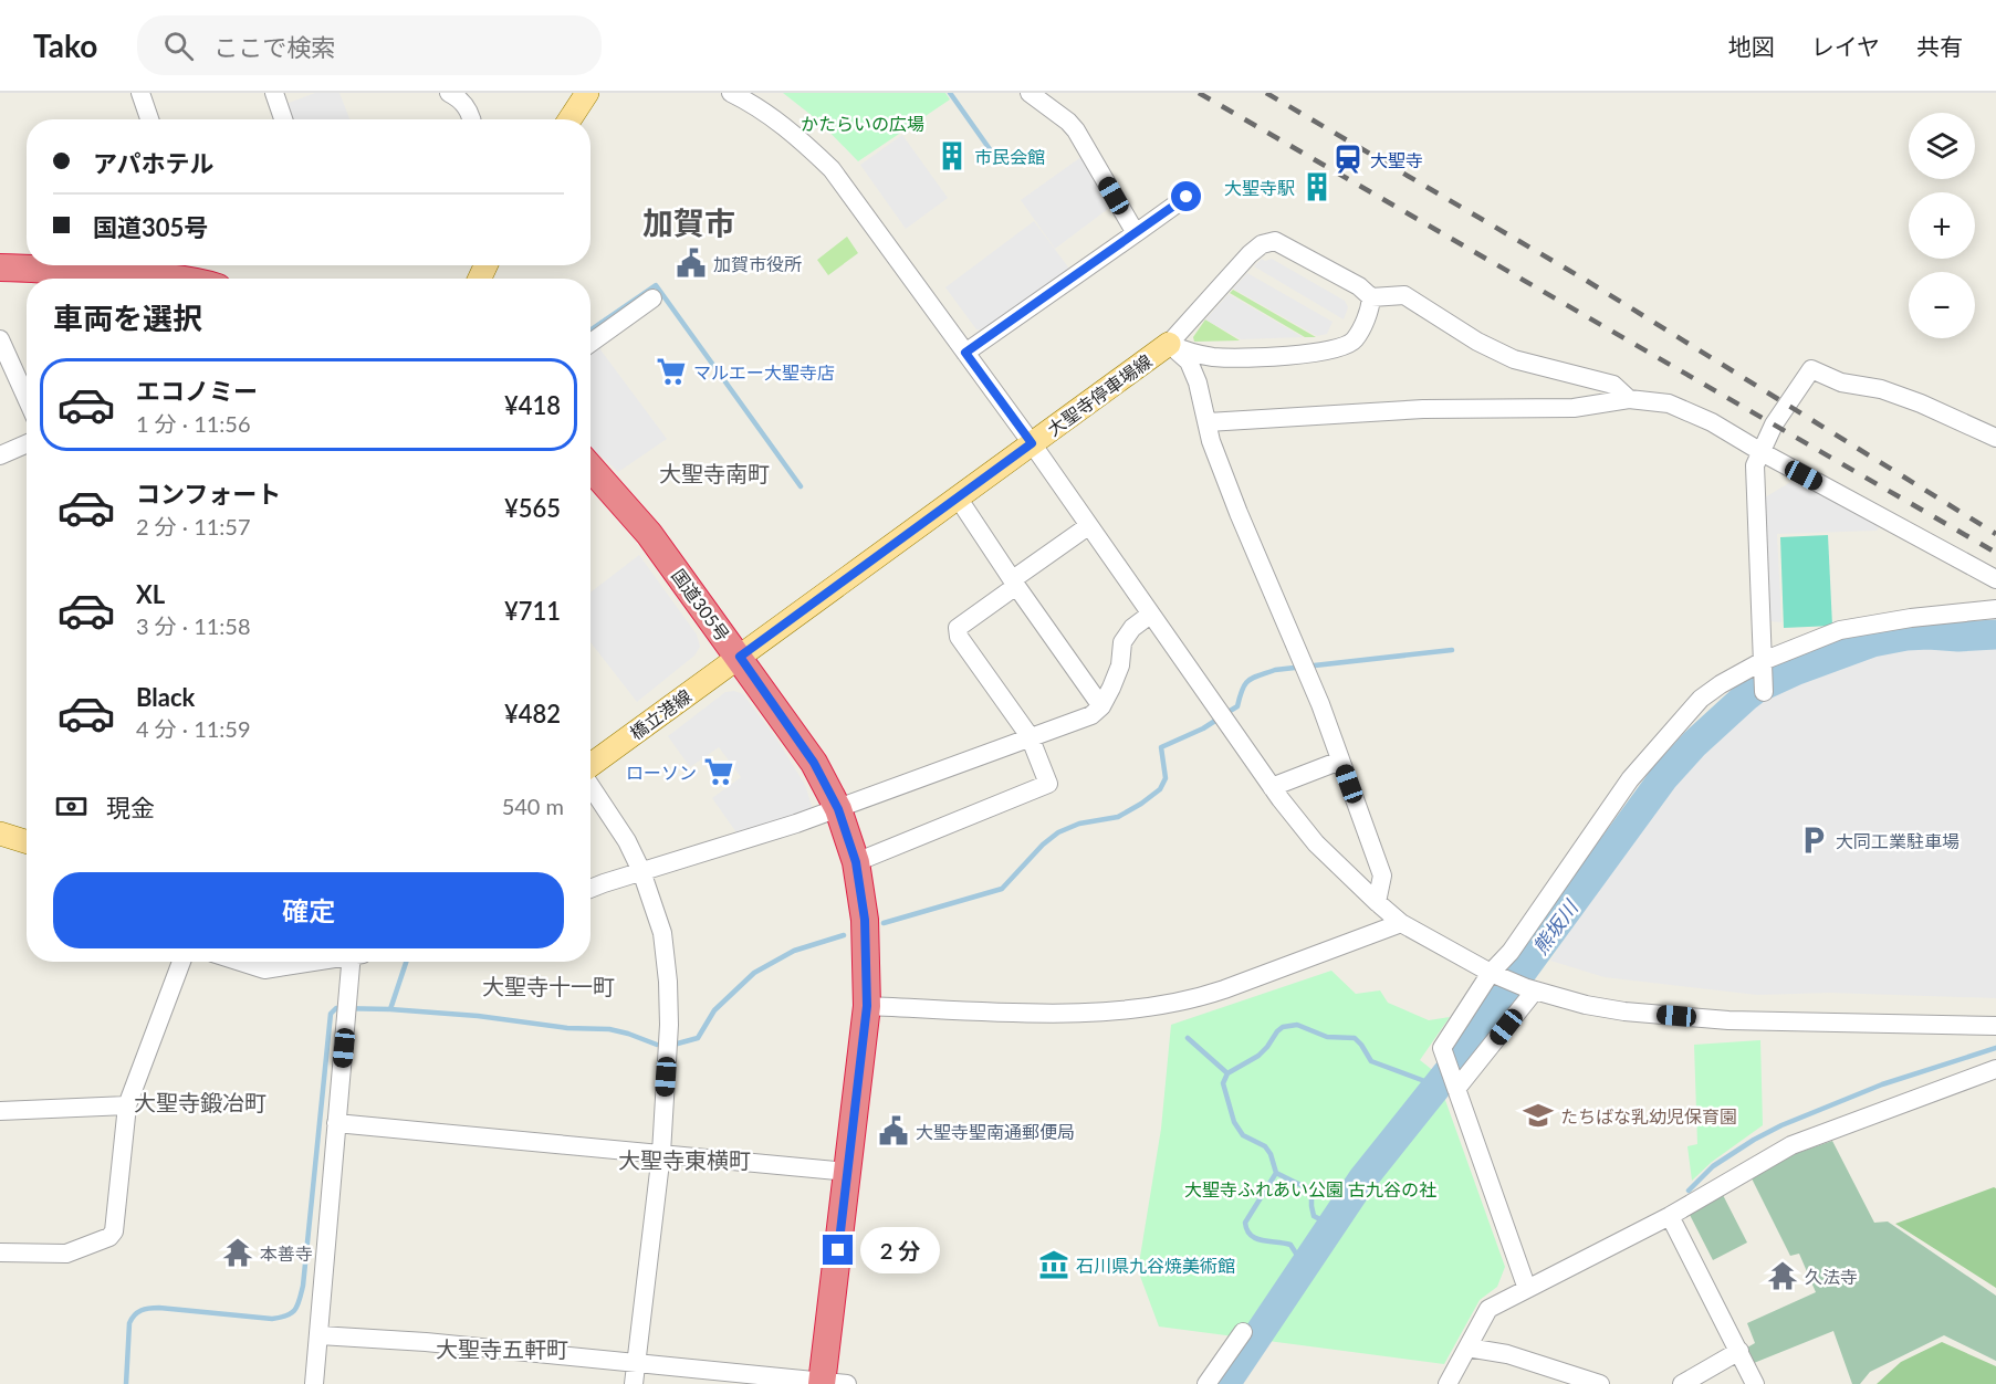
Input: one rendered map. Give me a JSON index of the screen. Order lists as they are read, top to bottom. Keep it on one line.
{"streets":{"highway":["国道305号"],"main road":["大聖寺停車場線","橋立港線"]},"crossings":[["大聖寺停車場線","国道305号"],["大聖寺停車場線","橋立港線"],["国道305号","橋立港線"]],"districts":["加賀市","大聖寺南町","大聖寺十一町","大聖寺鍛冶町","大聖寺東横町","大聖寺五軒町"],"water":["熊坂川"],"parks":["かたらいの広場","大聖寺ふれあい公園 古九谷の社"],"places":{"building":["市民会館","大聖寺駅"],"station":["大聖寺"],"public building":["加賀市役所","大聖寺聖南通郵便局"],"supermarket":["マルエー大聖寺店","ローソン"],"parking":["大同工業駐車場"],"school or university":["たちばな乳幼児保育園"],"temple":["本善寺","久法寺"],"museum":["石川県九谷焼美術館"]},"page":{"header":"Tako","search":"ここで検索","nav":["地図","レイヤ","共有"],"map_buttons":["+","−"],"banner":["アパホテル","国道305号"],"heading":"車両を選択","list":[{"name":"エコノミー","note":"1 分 · 11:56","value":"¥418"},{"name":"コンフォート","note":"2 分 · 11:57","value":"¥565"},{"name":"XL","note":"3 分 · 11:58","value":"¥711"},{"name":"Black","note":"4 分 · 11:59","value":"¥482"}],"pay":["現金","540 m"],"buttons":"確定","bubble":"2 分"}}
